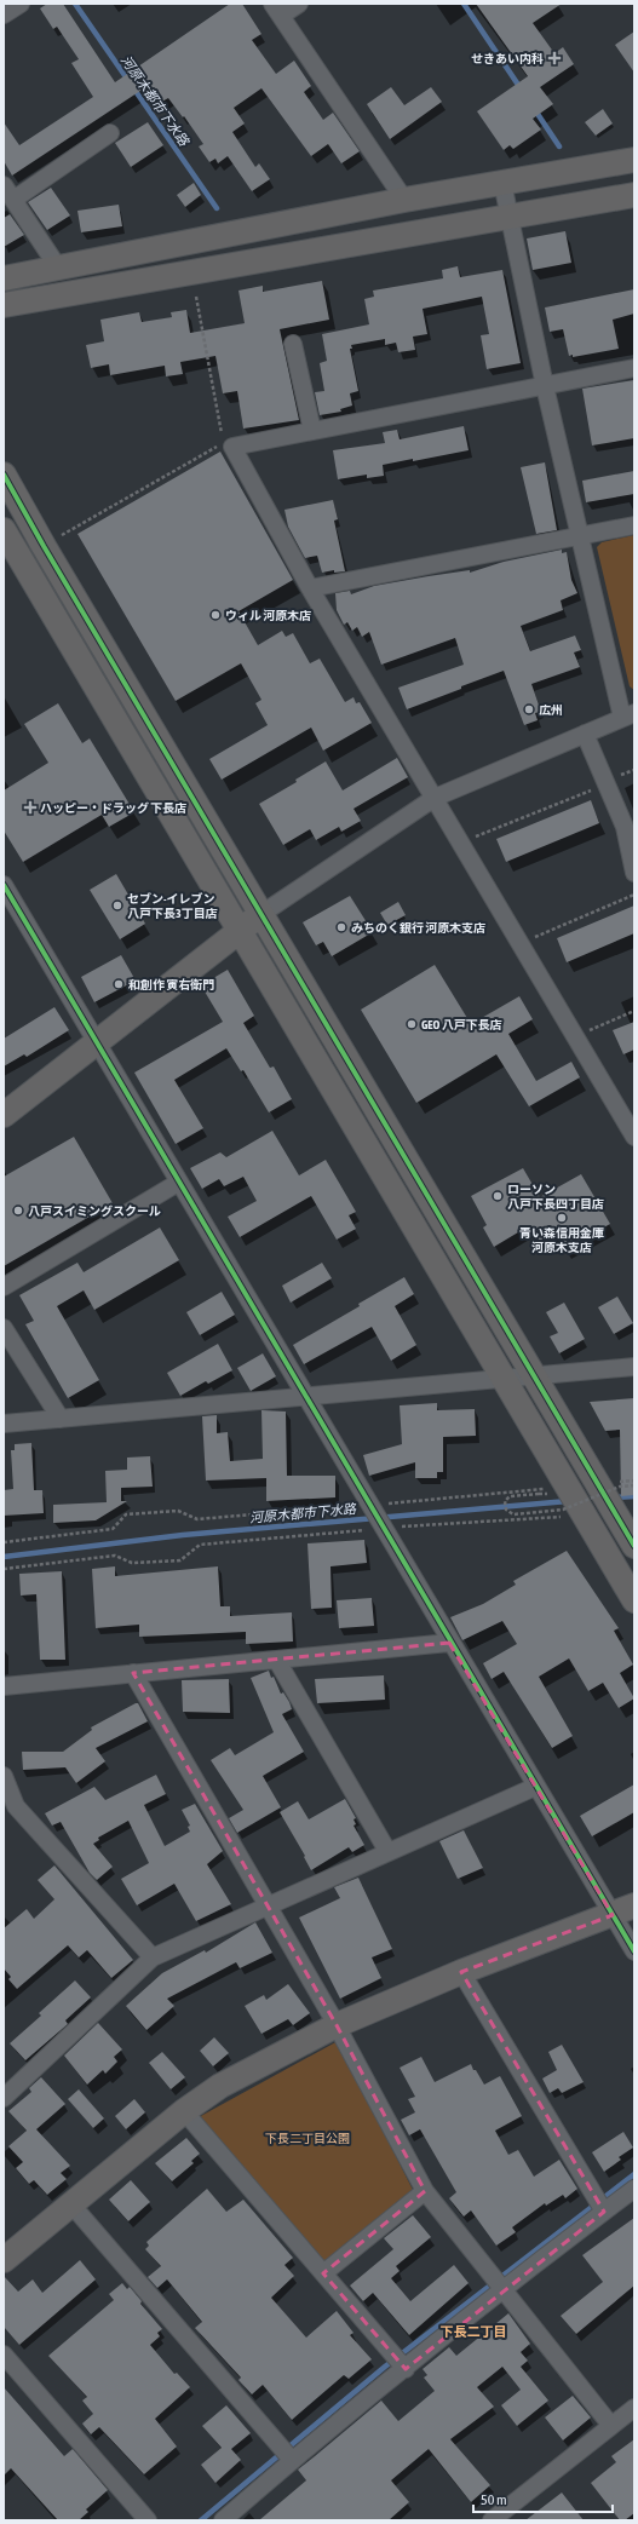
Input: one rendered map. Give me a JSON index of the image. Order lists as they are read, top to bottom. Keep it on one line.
{"districts":["下長二丁目"],"water":["河原木都市下水路"],"parks":["下長二丁目公園"],"places":{"health":["せきあい内科","ハッピー・ドラッグ 下長店"],"other":["ウィル 河原木店","広州","セブン-イレブン 八戸下長3丁目店","みちのく銀行 河原木支店","和創作 寅右衛門","GEO 八戸下長店","ローソン 八戸下長四丁目店","八戸スイミングスクール","青い森信用金庫 河原木支店"]},"scale_bar":"50 m"}
